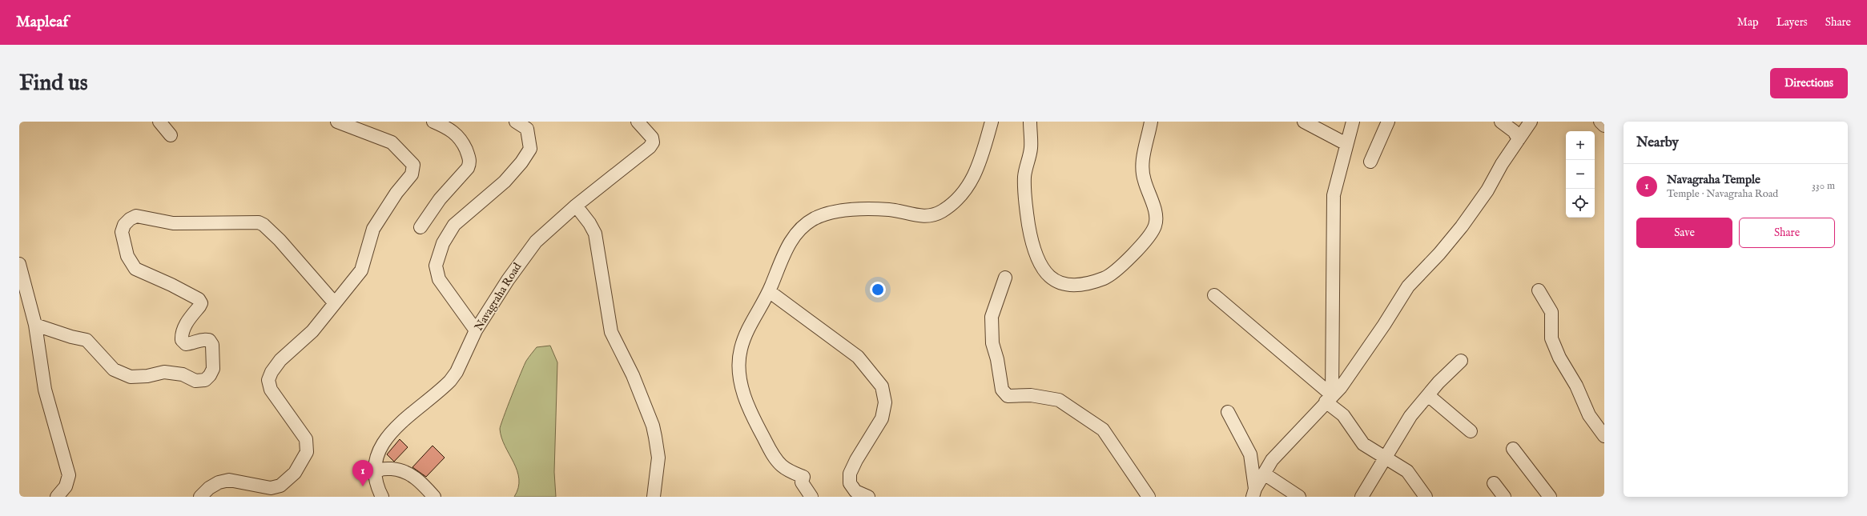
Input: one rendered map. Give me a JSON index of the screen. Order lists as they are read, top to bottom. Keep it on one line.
{"streets":{"street":["Navagraha Road"]},"page":{"header":"Mapleaf","nav":["Map","Layers","Share"],"buttons":["Directions",["Save","Share"]],"title":"Find us","heading":"Nearby","map_buttons":["+","−"],"list":[{"mark":"1","name":"Navagraha Temple","note":"Temple · Navagraha Road","value":"330 m"}],"pins":"1"}}
